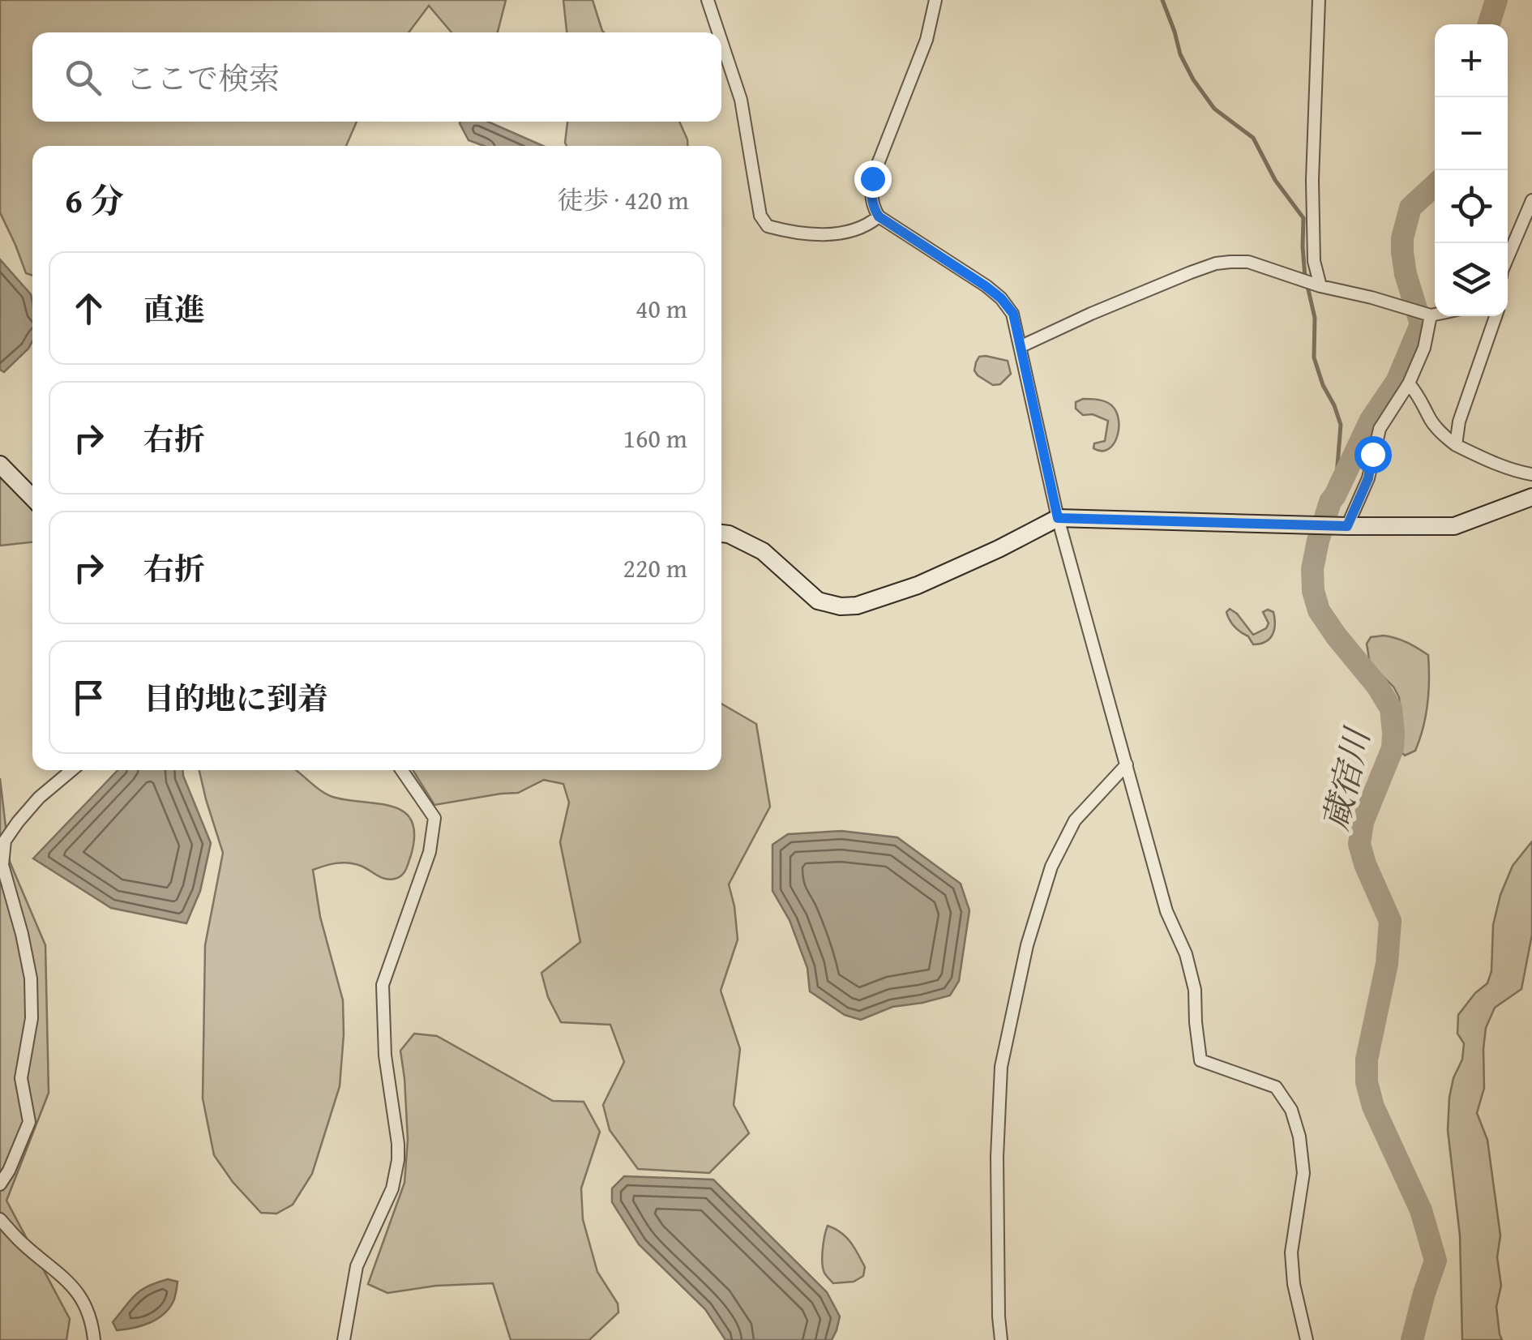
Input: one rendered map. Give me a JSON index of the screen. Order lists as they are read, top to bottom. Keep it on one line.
{"water":["蔵宿川"],"page":{"map_buttons":["+","−"],"search":"ここで検索","heading":["6 分","徒歩 · 420 m"],"list":[["直進","40 m"],["右折","160 m"],["右折","220 m"],"目的地に到着"]}}
